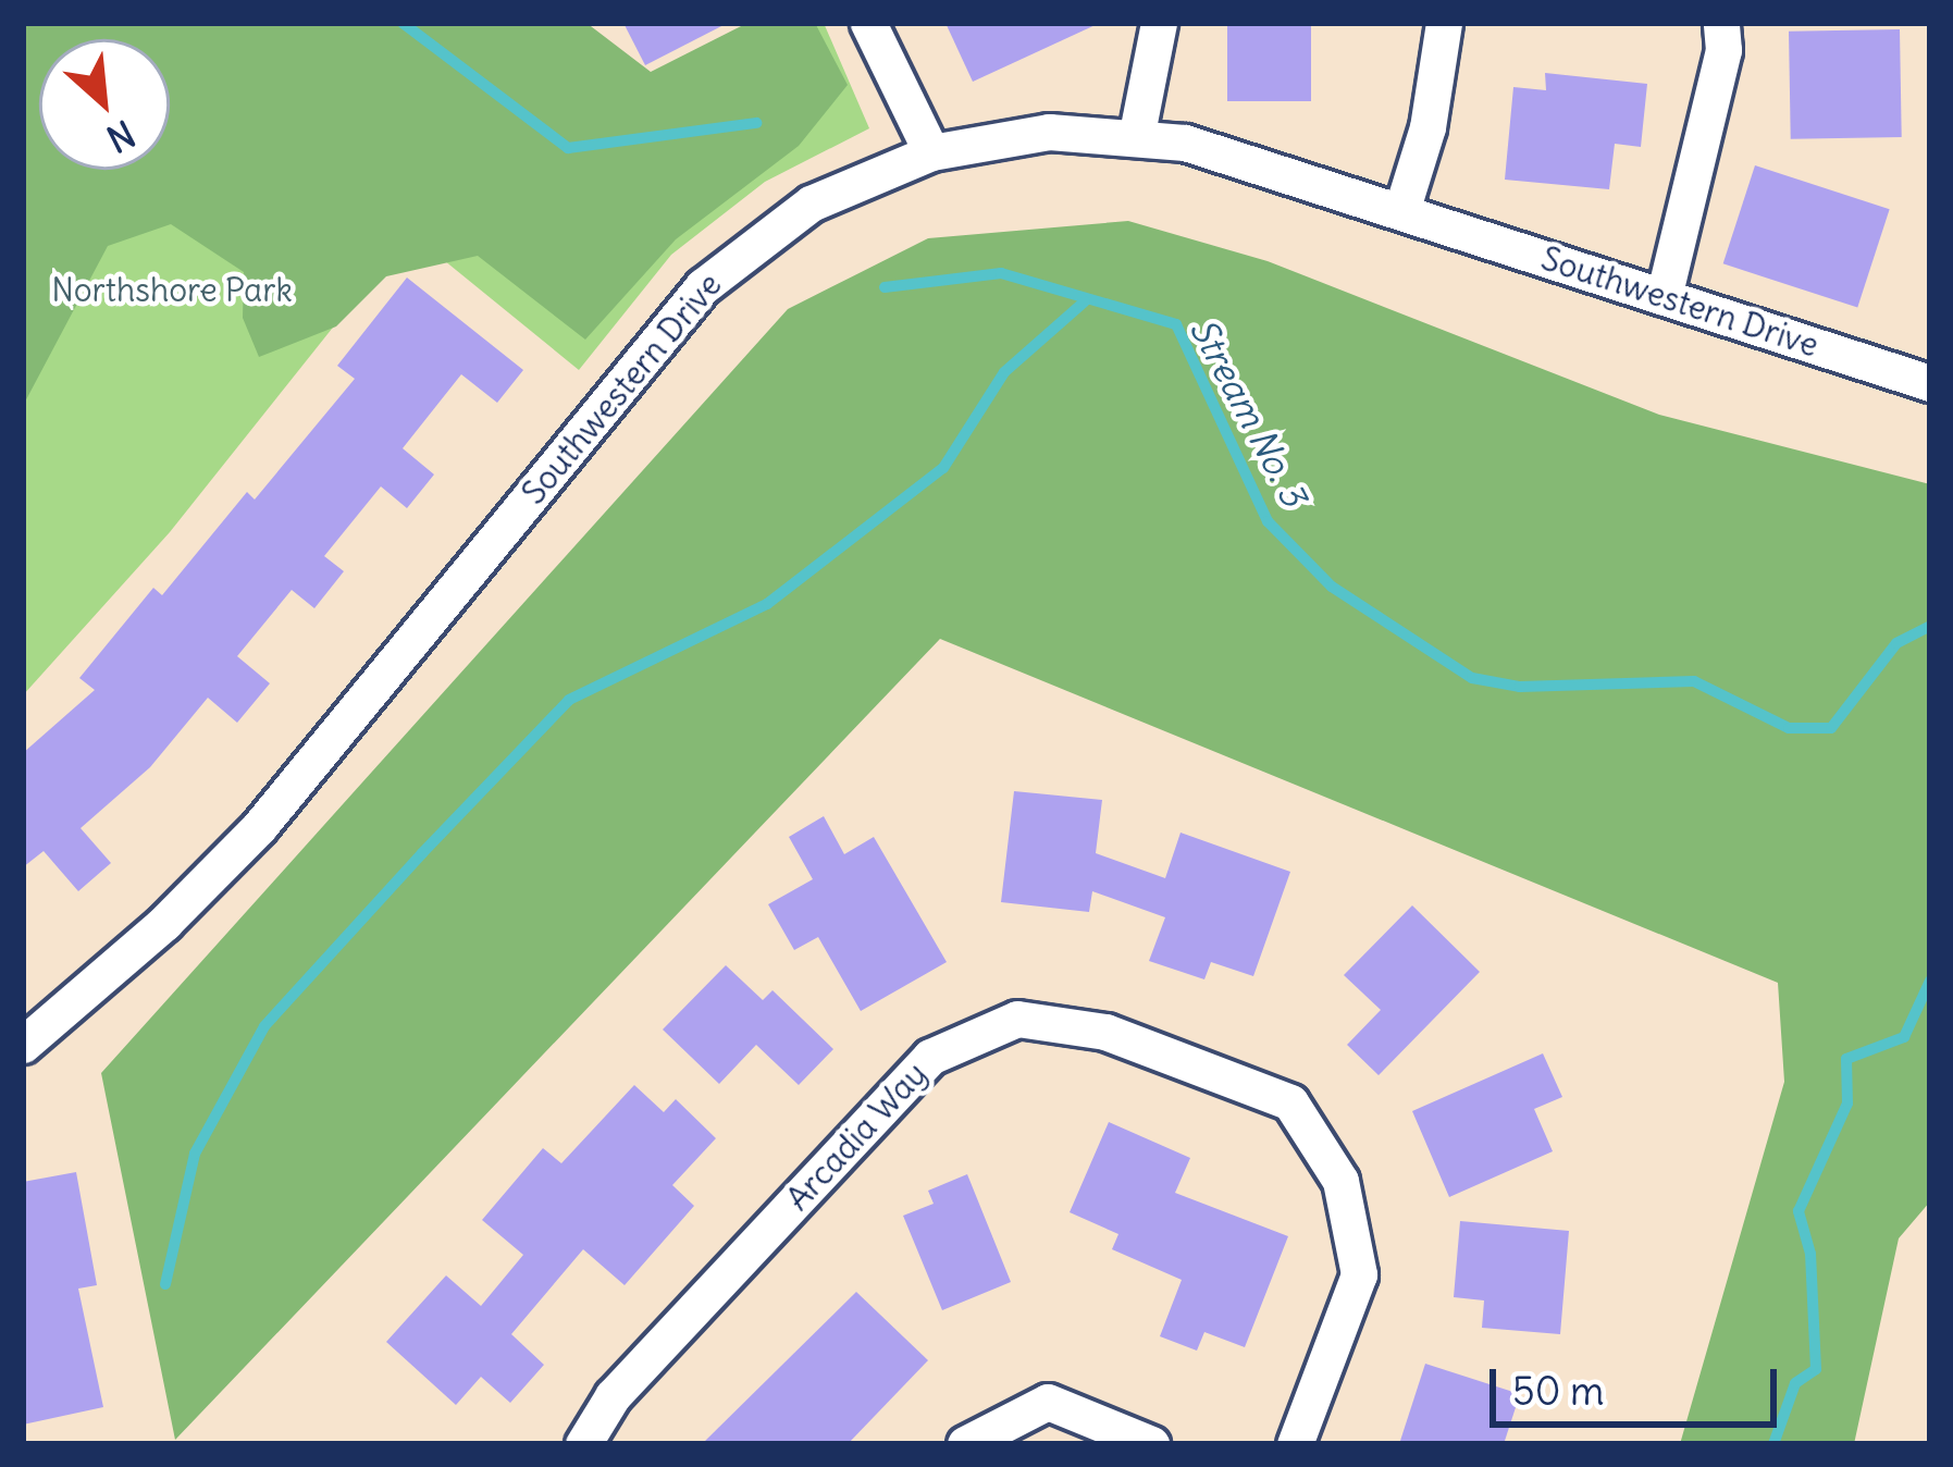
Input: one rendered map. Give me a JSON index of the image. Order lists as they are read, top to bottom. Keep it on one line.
{"streets":{"street":["Southwestern Drive","Arcadia Way"]},"water":["Stream No. 3"],"parks":["Northshore Park"],"scale_bar":"50 m","north":"bottom right"}
